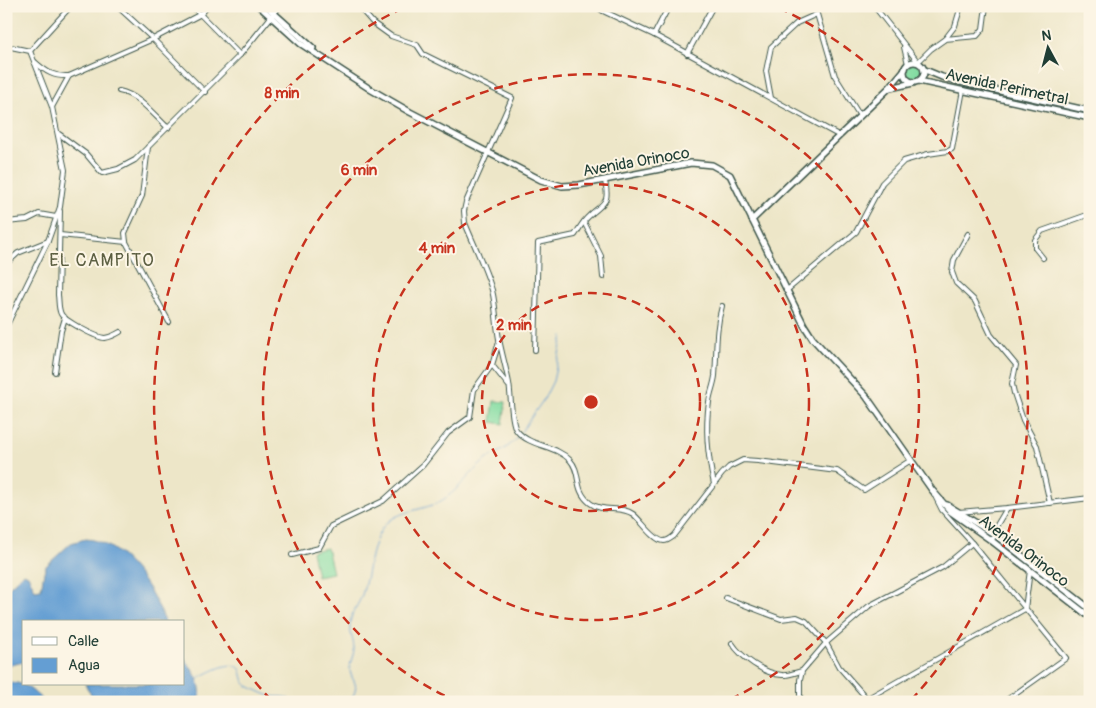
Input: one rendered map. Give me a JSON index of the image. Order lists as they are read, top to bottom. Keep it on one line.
{"streets":{"main road":["Avenida Perimetral","Avenida Orinoco"]},"districts":["EL CAMPITO"],"legend":["Calle","Agua"],"north":"top","rings":["8 min","6 min","4 min","2 min"]}
